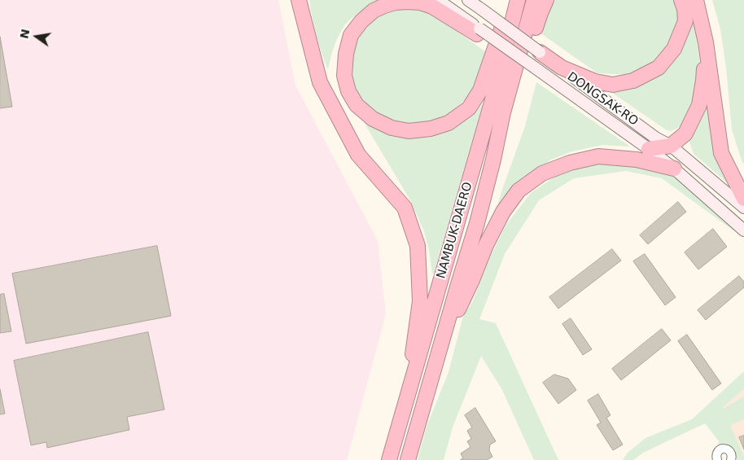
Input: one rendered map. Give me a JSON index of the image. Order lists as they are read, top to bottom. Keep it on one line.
{"streets":{"highway":["NAMBUK-DAERO"],"main road":["DONGSAK-RO"]},"north":"left"}
